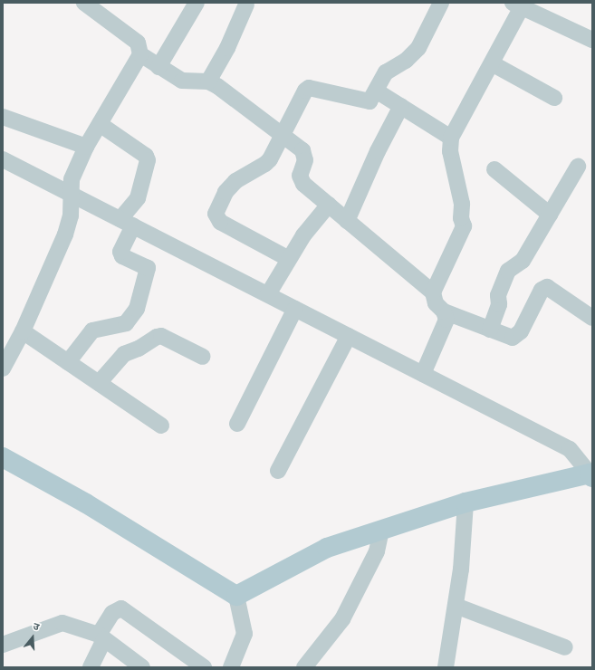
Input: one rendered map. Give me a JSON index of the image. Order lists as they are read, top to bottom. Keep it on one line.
{"north":"top"}
